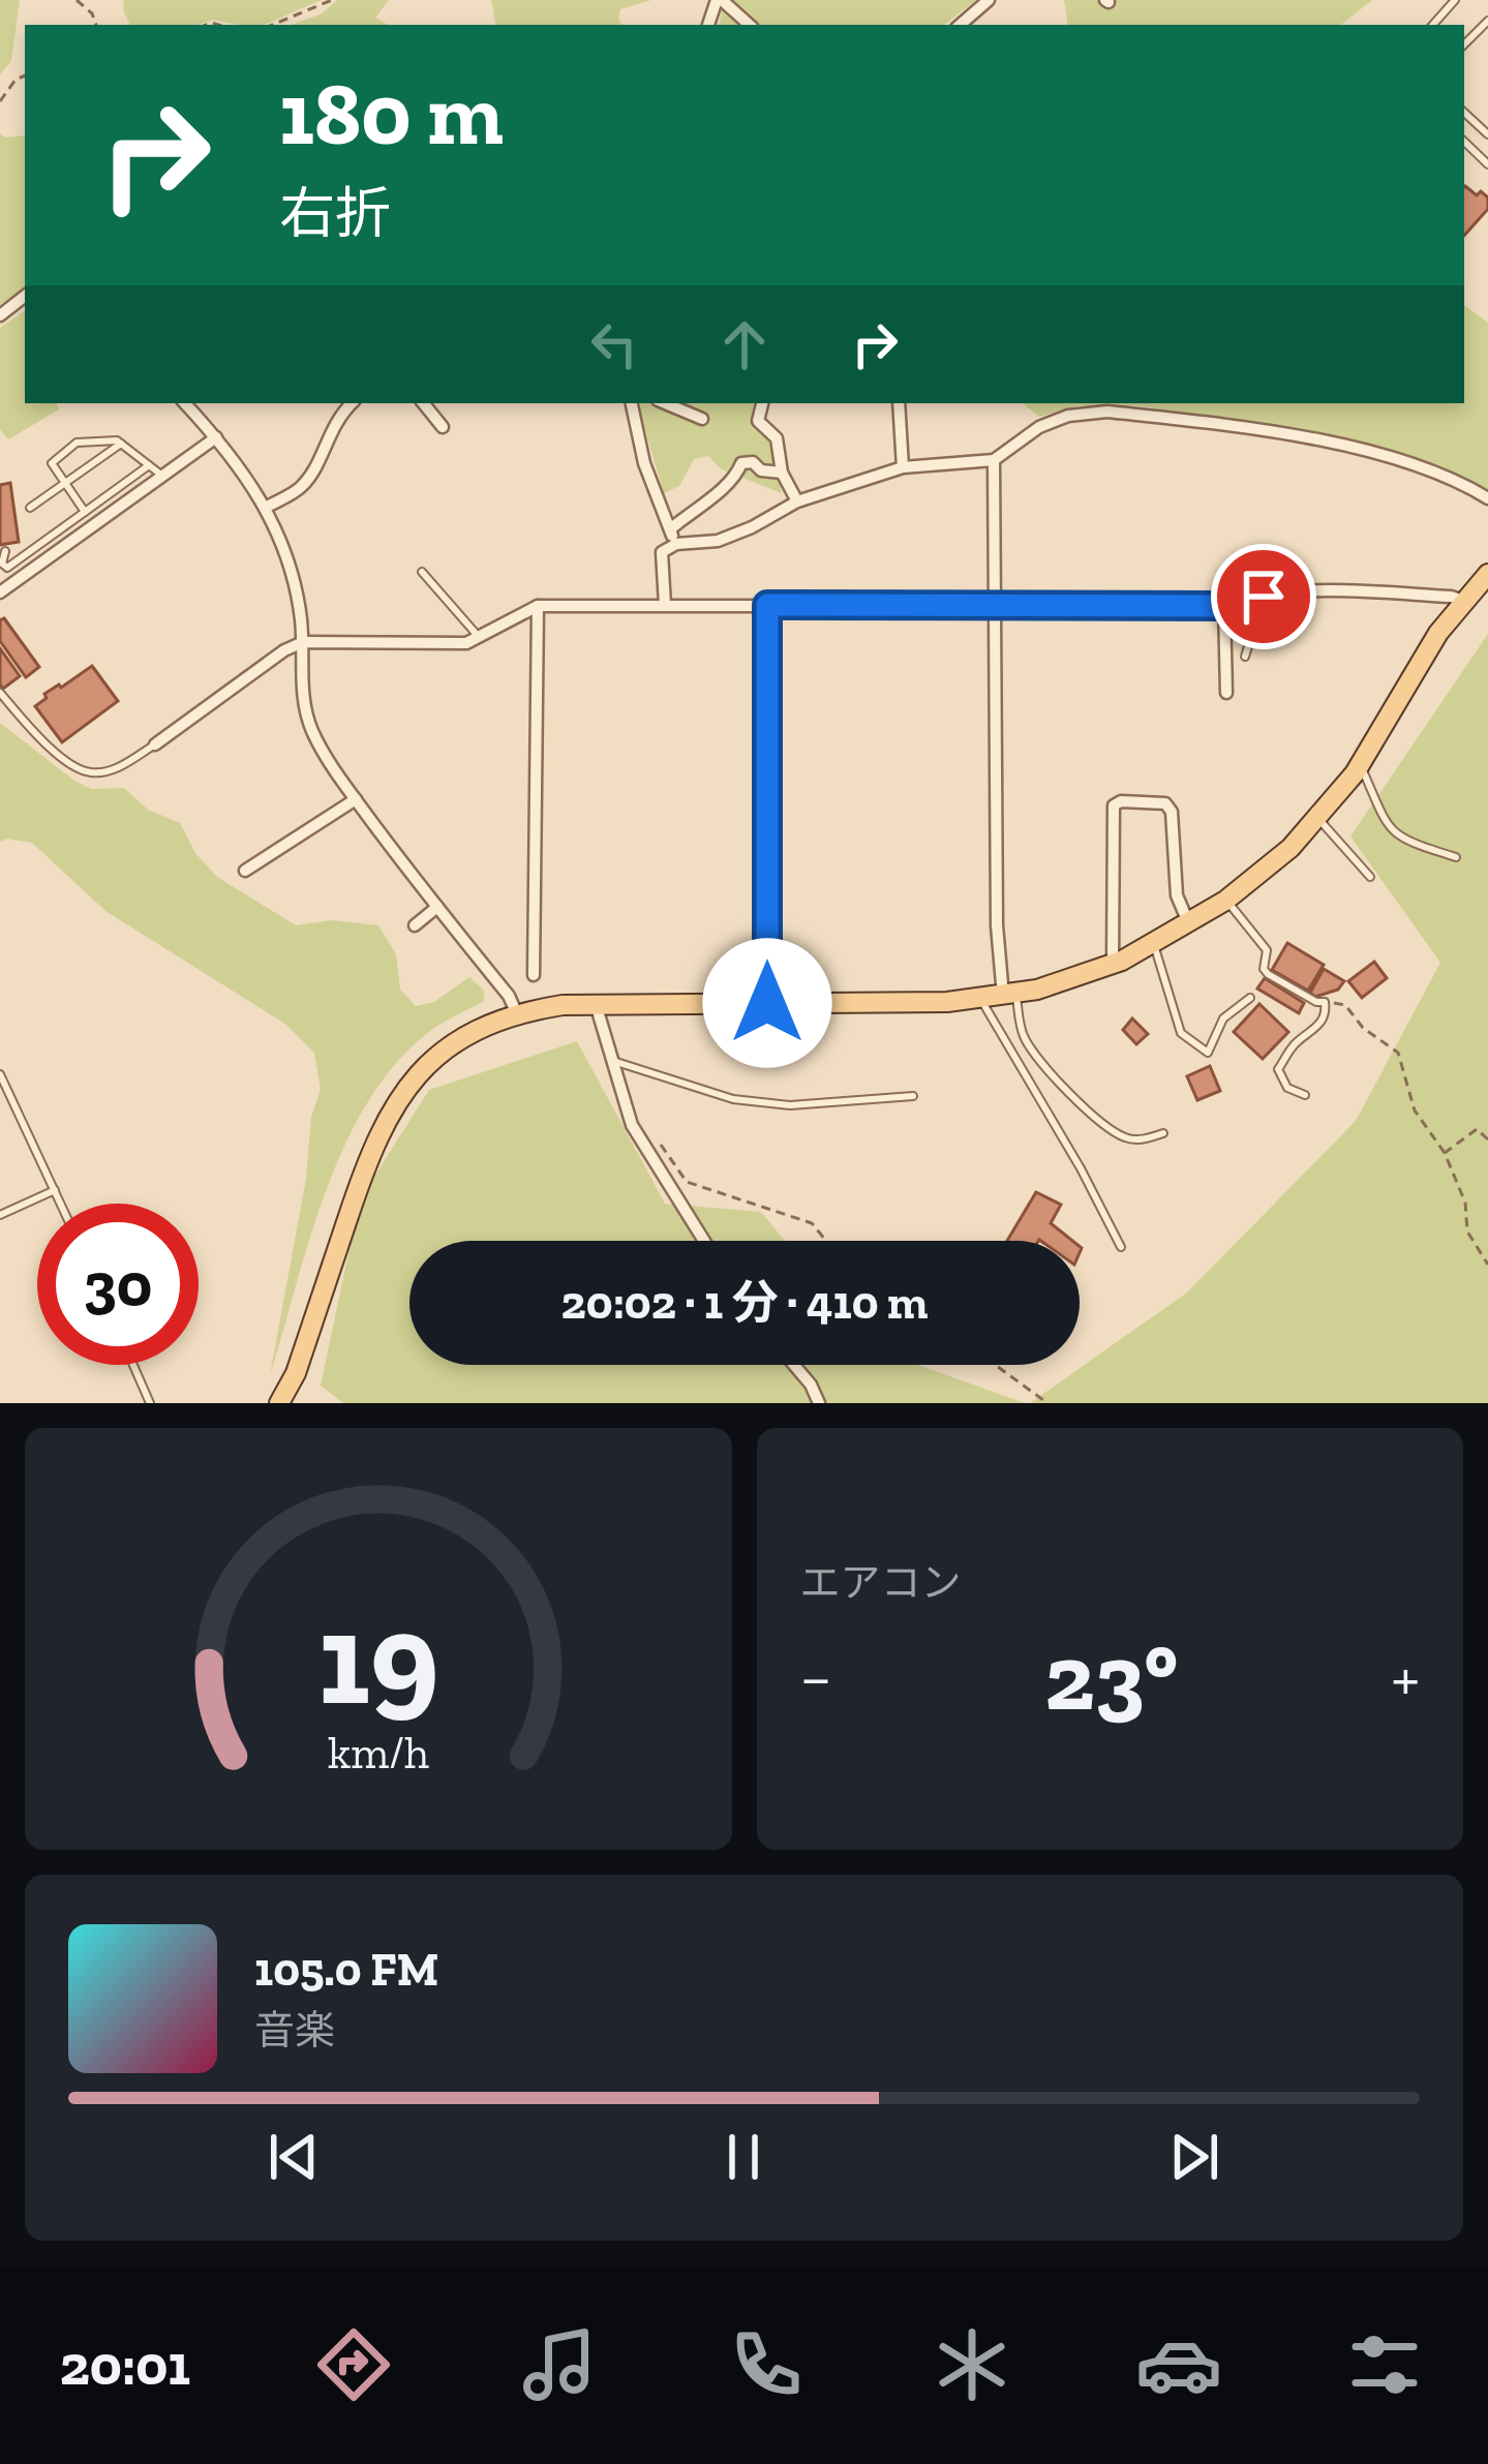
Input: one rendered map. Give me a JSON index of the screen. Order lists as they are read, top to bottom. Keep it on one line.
{"page":{"turn":["180 m","右折"],"limit":"30","trip":"20:02 · 1 分 · 410 m","tile":"エアコン","heat":["−","23°","+"],"song":["105.0 FM","音楽"],"tabs":"20:01","gauge":["19","km/h"]}}
